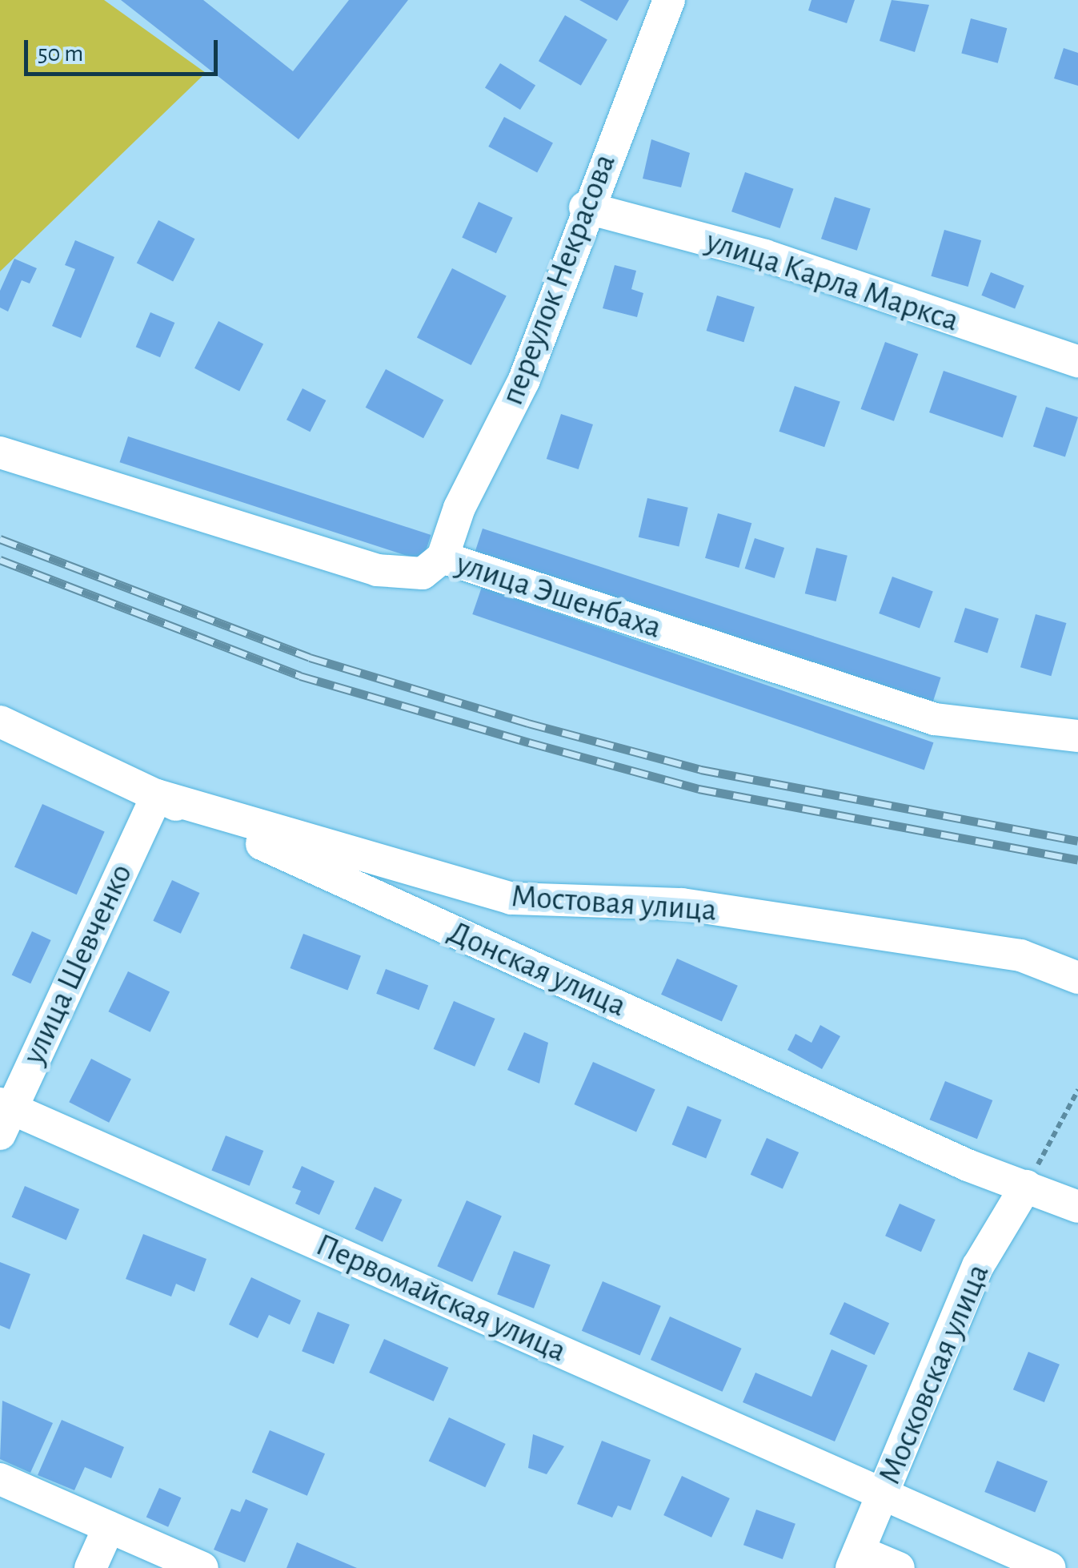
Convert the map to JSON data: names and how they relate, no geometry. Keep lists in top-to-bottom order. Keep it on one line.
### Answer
{"streets":{"street":["переулок Некрасова","улица Карла Маркса","улица Эшенбаха","Мостовая улица","улица Шевченко","Донская улица","Первомайская улица","Московская улица"]},"crossings":[["переулок Некрасова","улица Карла Маркса"],["переулок Некрасова","улица Эшенбаха"],["Мостовая улица","улица Шевченко"],["Мостовая улица","Донская улица"],["улица Шевченко","Донская улица"],["улица Шевченко","Первомайская улица"],["Донская улица","Московская улица"],["Первомайская улица","Московская улица"]],"scale_bar":"50 m"}
